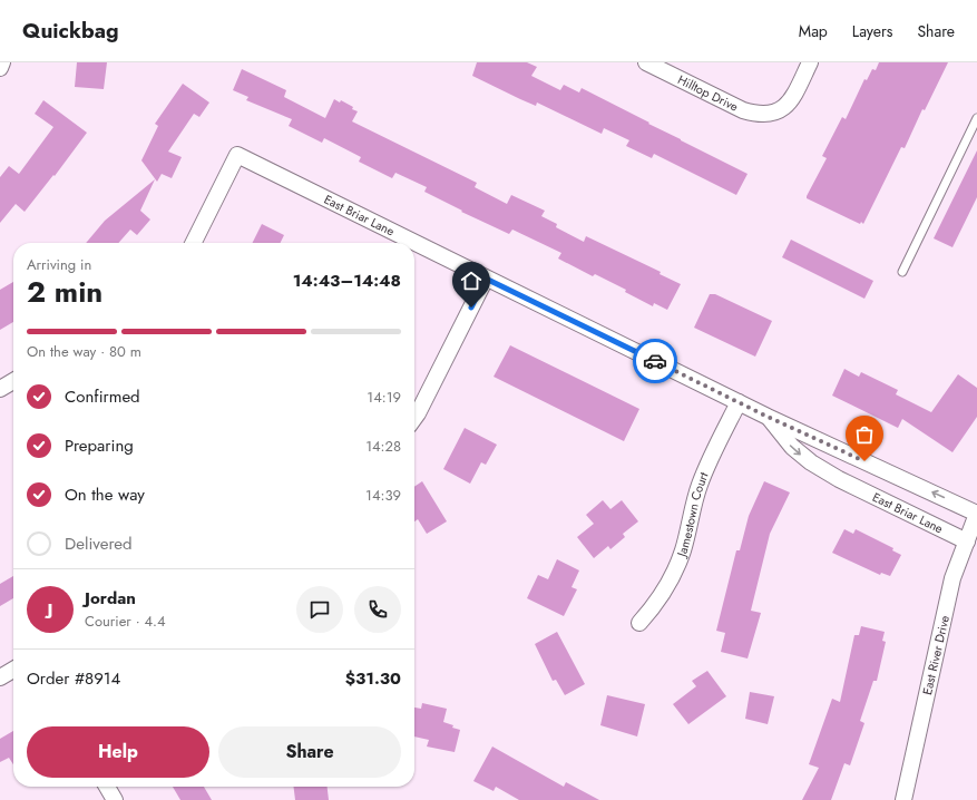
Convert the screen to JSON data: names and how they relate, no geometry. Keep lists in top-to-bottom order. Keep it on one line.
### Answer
{"streets":{"street":["Hilltop Drive","East Briar Lane","Jamestown Court","East River Drive"]},"crossings":[["East Briar Lane","Jamestown Court"],["East Briar Lane","East River Drive"]],"page":{"header":"Quickbag","nav":["Map","Layers","Share"],"heading":["2 min","Arriving in","14:43–14:48"],"panel":["Jordan","Courier · 4.4","Order #8914","$31.30"],"bar":"On the way · 80 m","list":[["Confirmed","14:19"],["Preparing","14:28"],["On the way","14:39"],"Delivered"],"round":"J","buttons":["Help","Share"]}}
